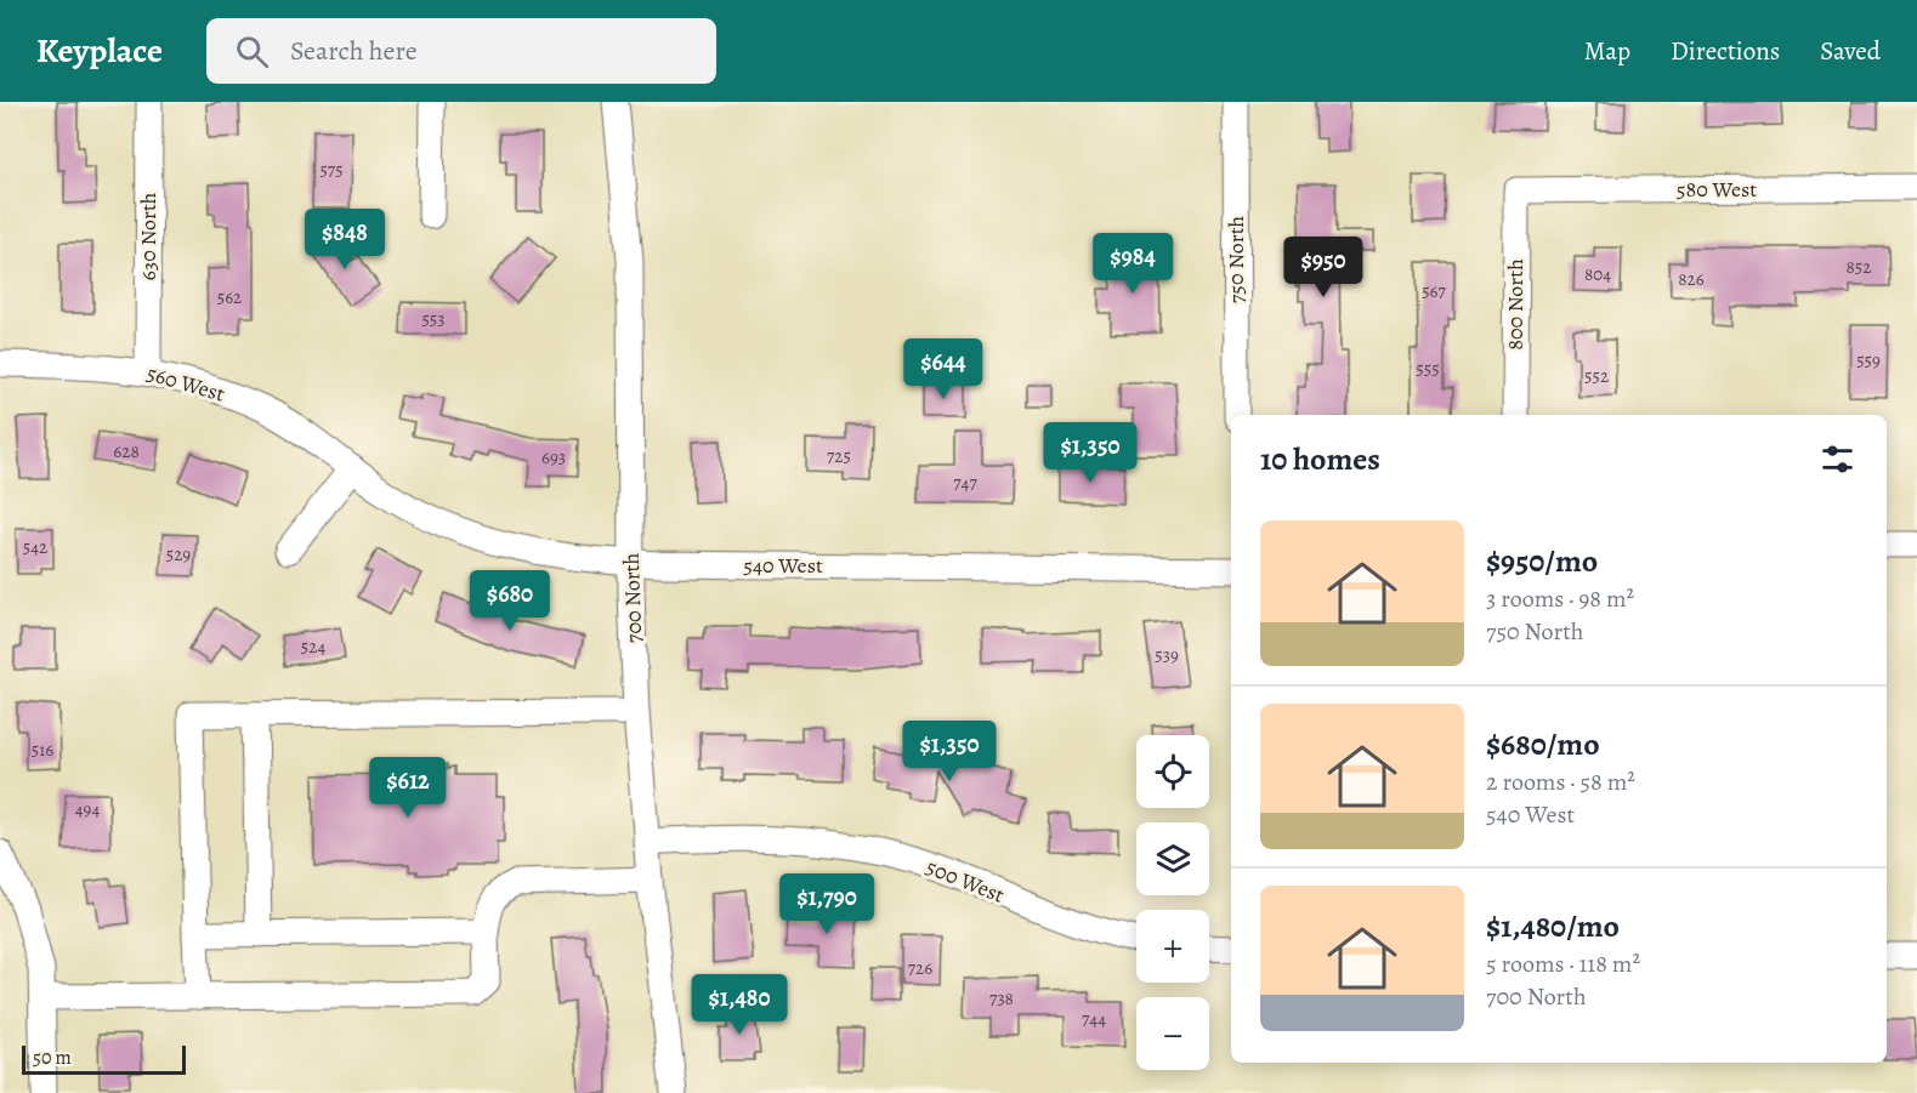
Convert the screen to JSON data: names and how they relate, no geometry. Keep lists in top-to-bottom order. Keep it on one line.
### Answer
{"streets":{"street":["580 West","630 North","750 North","800 North","560 West","540 West","700 North","500 West"]},"crossings":[["580 West","800 North"],["630 North","560 West"],["560 West","540 West"],["540 West","700 North"],["700 North","500 West"]],"house_numbers":["575","852","804","826","567","562","553","559","555","552","628","725","693","747","542","529","524","539","516","494","726","738","744"],"scale_bar":"50 m","page":{"header":"Keyplace","search":"Search here","nav":["Map","Directions","Saved"],"price":["$848","$984","$950","$644","$1,350","$680","$1,350","$612","$1,790","$1,480"],"heading":"10 homes","list":[{"name":"$950/mo","note":"3 rooms · 98 m² · 750 North"},{"name":"$680/mo","note":"2 rooms · 58 m² · 540 West"},{"name":"$1,480/mo","note":"5 rooms · 118 m² · 700 North"}],"map_buttons":["+","−"],"scale":"50 m"}}
